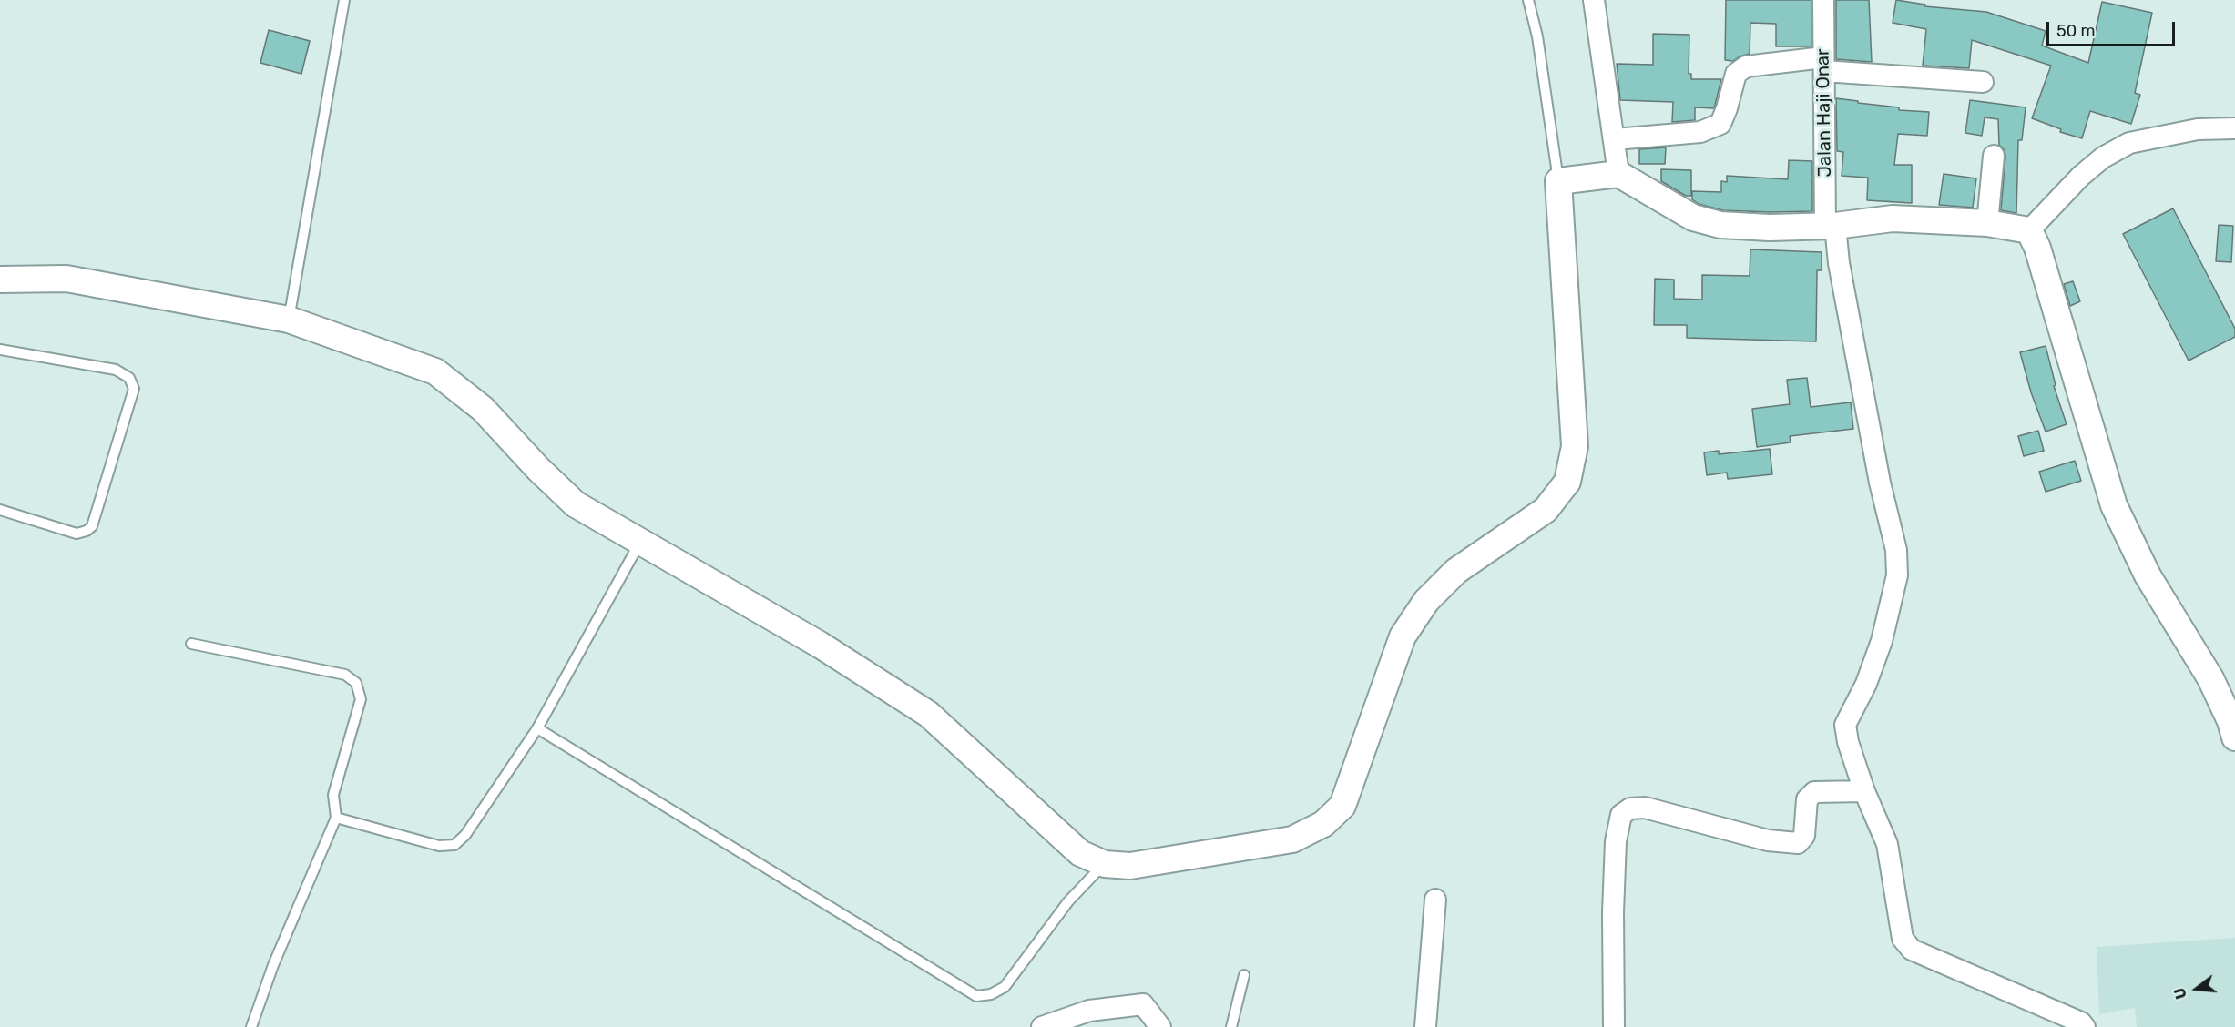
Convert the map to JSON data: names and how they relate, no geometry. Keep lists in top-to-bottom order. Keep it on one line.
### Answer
{"streets":{"street":["Jalan Haji Onar"]},"scale_bar":"50 m","north":"left"}
